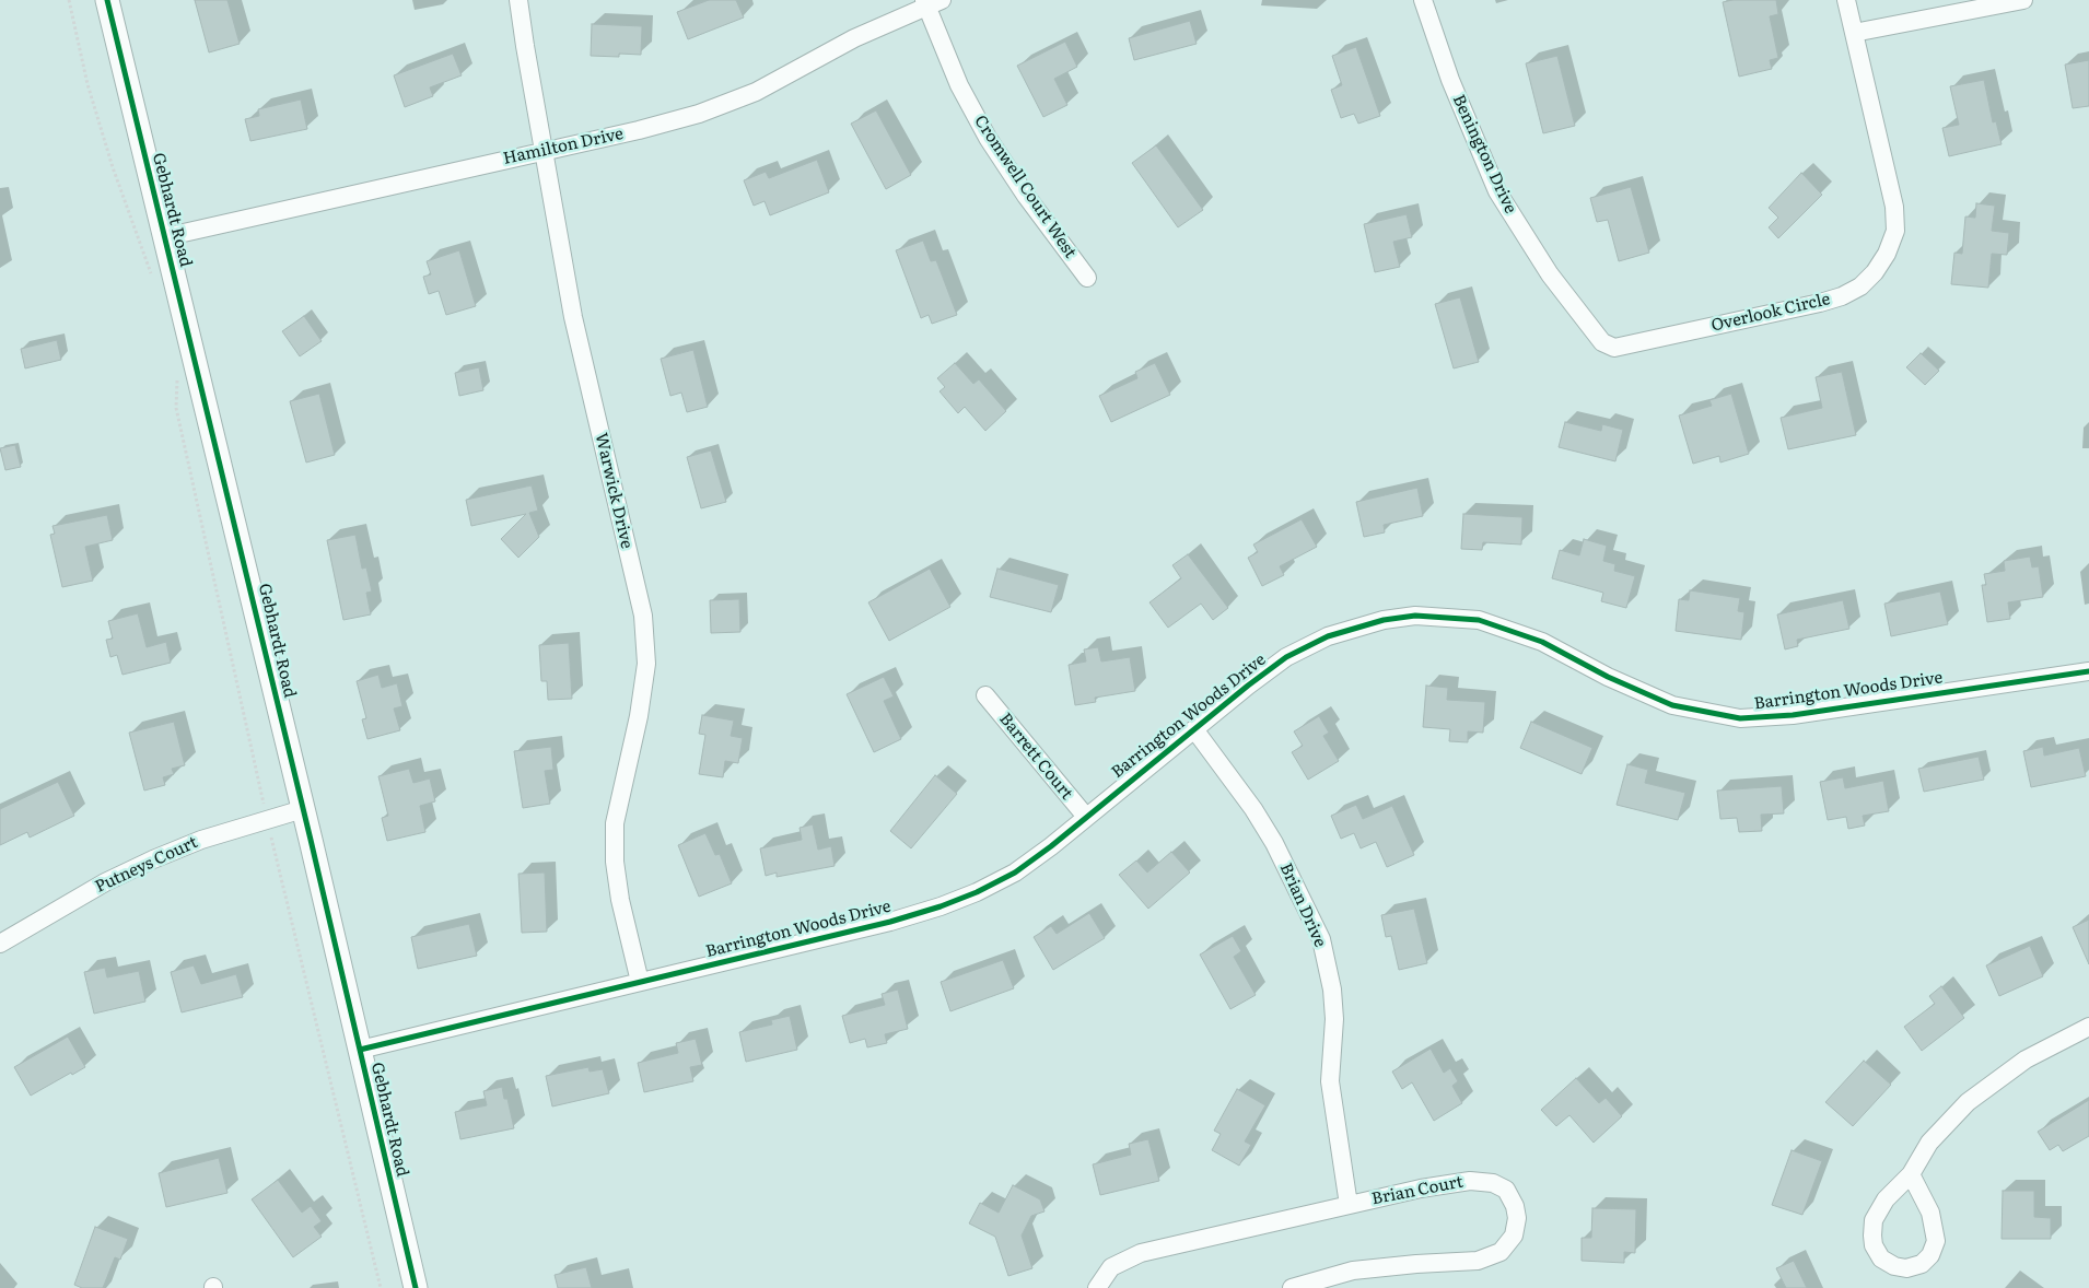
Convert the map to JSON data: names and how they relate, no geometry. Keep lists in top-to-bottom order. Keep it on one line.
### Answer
{"streets":{"street":["Hamilton Drive","Benington Drive","Cromwell Court West","Gebhardt Road","Overlook Circle","Warwick Drive","Barrington Woods Drive","Barrett Court","Putneys Court","Brian Drive","Brian Court"]},"crossings":[["Hamilton Drive","Cromwell Court West"],["Hamilton Drive","Gebhardt Road"],["Hamilton Drive","Warwick Drive"],["Benington Drive","Overlook Circle"],["Gebhardt Road","Barrington Woods Drive"],["Gebhardt Road","Putneys Court"],["Warwick Drive","Barrington Woods Drive"],["Barrington Woods Drive","Barrett Court"],["Barrington Woods Drive","Brian Drive"],["Brian Drive","Brian Court"]]}
